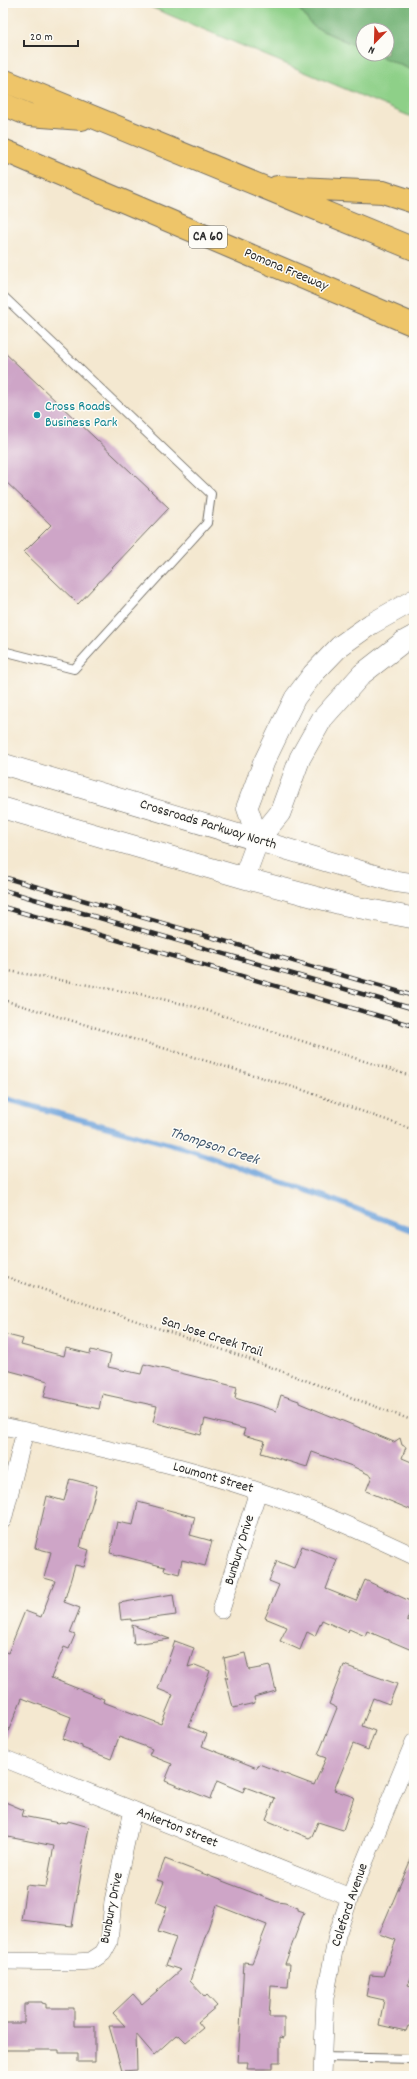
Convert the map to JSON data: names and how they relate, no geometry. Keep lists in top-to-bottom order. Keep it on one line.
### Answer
{"streets":{"highway":["CA 60","Pomona Freeway"],"street":["Crossroads Parkway North","Loumont Street","Bunbury Drive","Ankerton Street","Coleford Avenue"],"path":["San Jose Creek Trail"]},"crossings":[["Loumont Street","Bunbury Drive"],["Bunbury Drive","Ankerton Street"],["Ankerton Street","Coleford Avenue"]],"water":["Thompson Creek"],"places":["Cross Roads Business Park"],"scale_bar":"20 m","north":"bottom left"}
